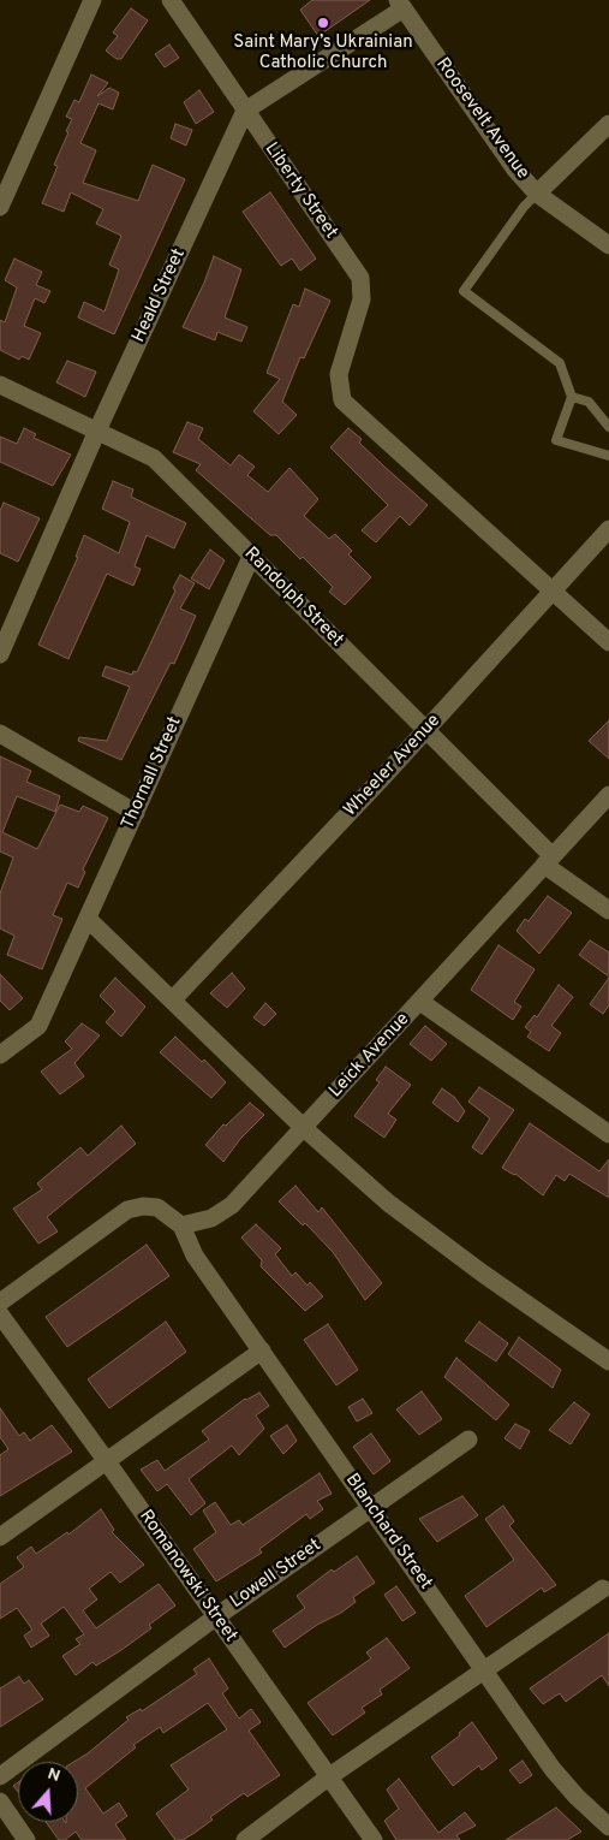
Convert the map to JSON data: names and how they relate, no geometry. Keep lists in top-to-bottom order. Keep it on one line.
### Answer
{"streets":{"street":["Roosevelt Avenue","Liberty Street","Heald Street","Randolph Street","Wheeler Avenue","Thornall Street","Leick Avenue","Blanchard Street","Lowell Street","Romanowski Street"]},"crossings":[["Liberty Street","Heald Street"],["Liberty Street","Wheeler Avenue"],["Heald Street","Randolph Street"],["Randolph Street","Wheeler Avenue"],["Randolph Street","Thornall Street"],["Randolph Street","Leick Avenue"],["Leick Avenue","Blanchard Street"],["Blanchard Street","Lowell Street"],["Lowell Street","Romanowski Street"]],"places":["Saint Mary’s Ukrainian Catholic Church"],"north":"top"}
